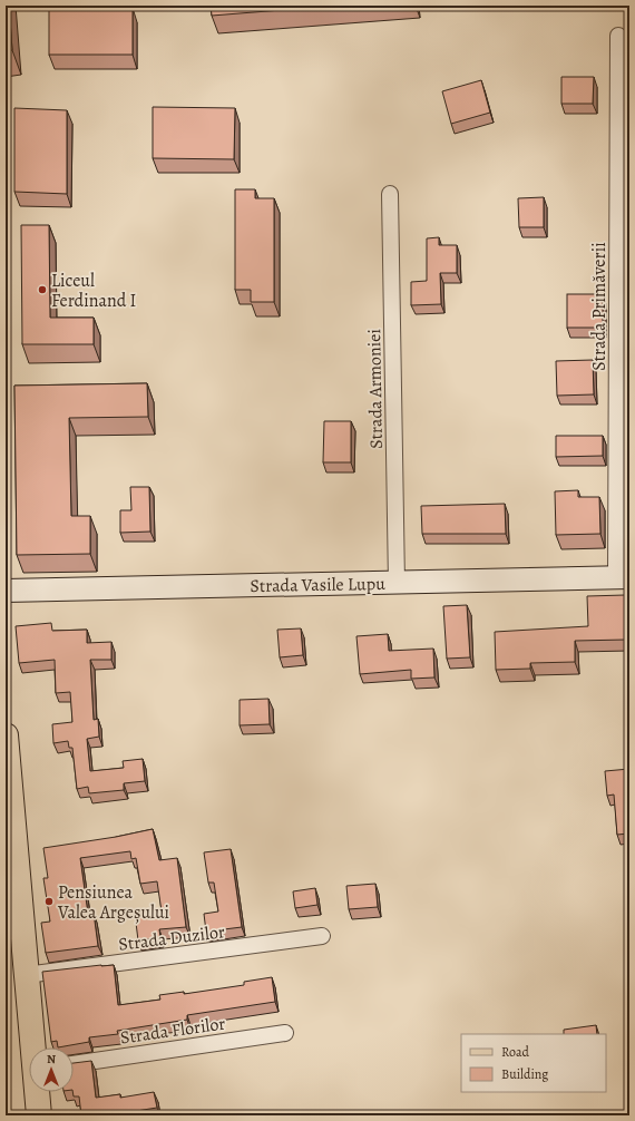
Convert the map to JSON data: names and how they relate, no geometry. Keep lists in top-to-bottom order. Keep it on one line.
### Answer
{"streets":{"main road":["Strada Vasile Lupu"],"street":["Strada Primăverii","Strada Armoniei","Strada Duzilor","Strada Florilor"]},"crossings":[["Strada Primăverii","Strada Vasile Lupu"],["Strada Armoniei","Strada Vasile Lupu"]],"places":["Liceul Ferdinand I","Pensiunea Valea Argeșului"],"legend":["Road","Building"],"north":"top"}
